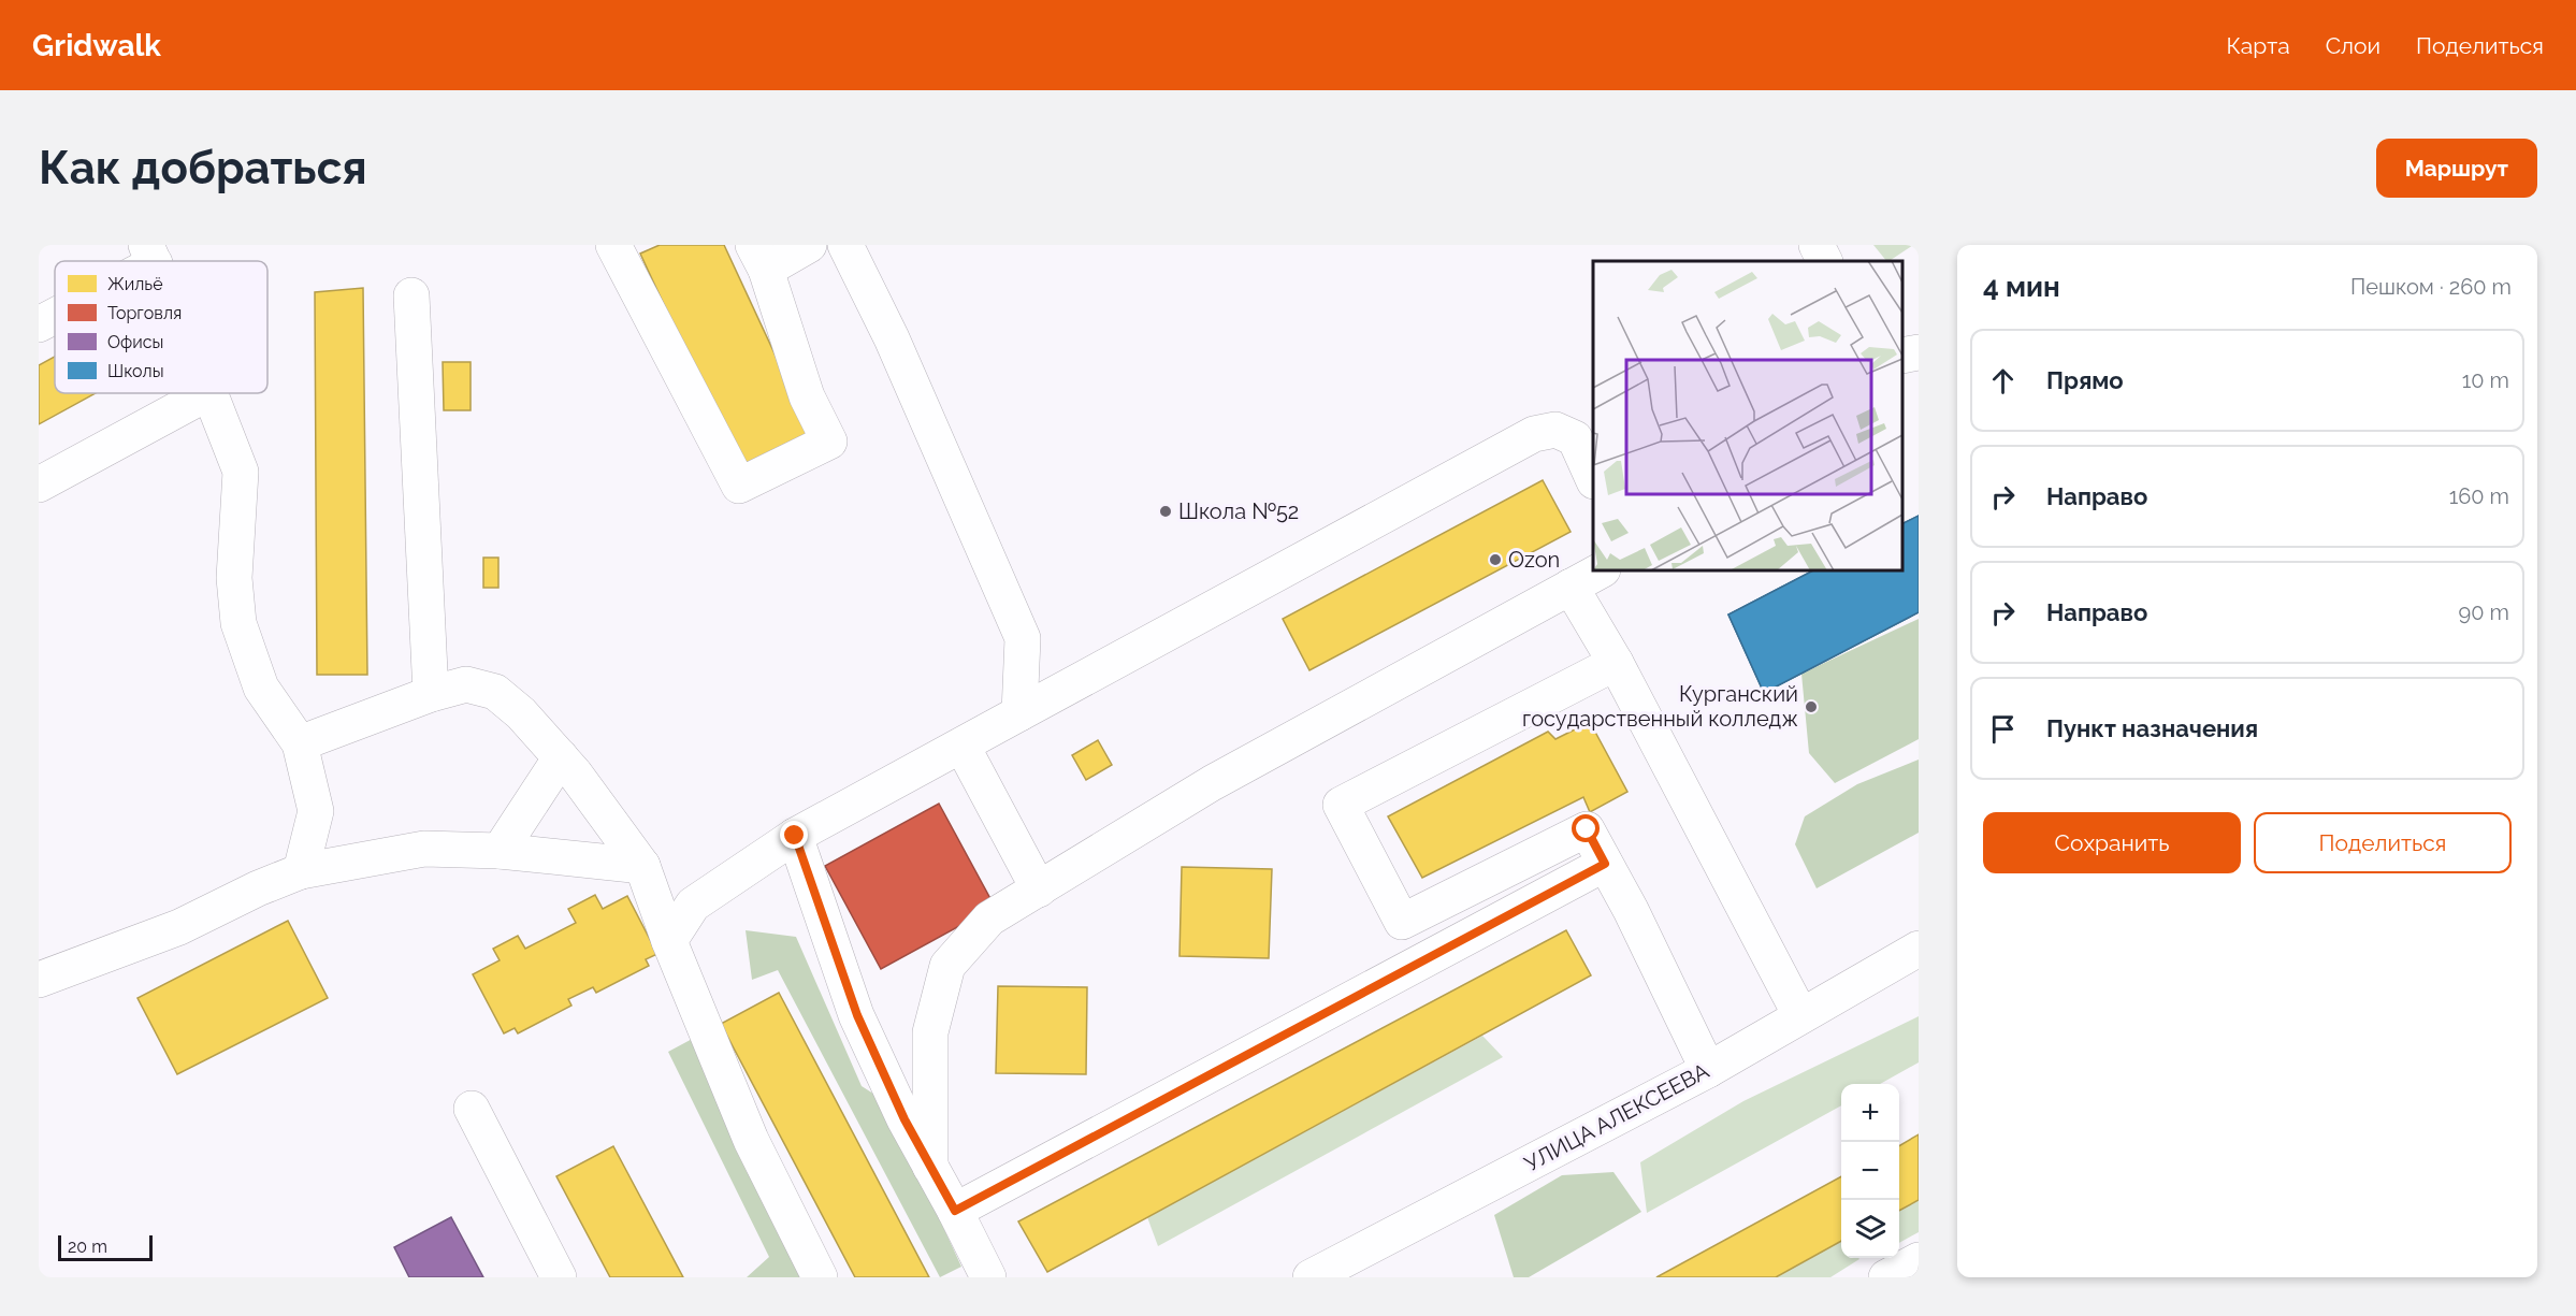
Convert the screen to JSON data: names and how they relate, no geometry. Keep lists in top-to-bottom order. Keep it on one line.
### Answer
{"streets":{"street":["УЛИЦА АЛЕКСЕЕВА"]},"places":["Школа №52","Ozon","Курганский государственный колледж"],"legend":["Жильё","Торговля","Офисы","Школы"],"scale_bar":"20 m","page":{"header":"Gridwalk","nav":["Карта","Слои","Поделиться"],"buttons":["Маршрут",["Сохранить","Поделиться"]],"title":"Как добраться","heading":["4 мин","Пешком · 260 m"],"list":[["Прямо","10 m"],["Направо","160 m"],["Направо","90 m"],"Пункт назначения"],"map_buttons":["+","−"],"scale":"20 m"}}
